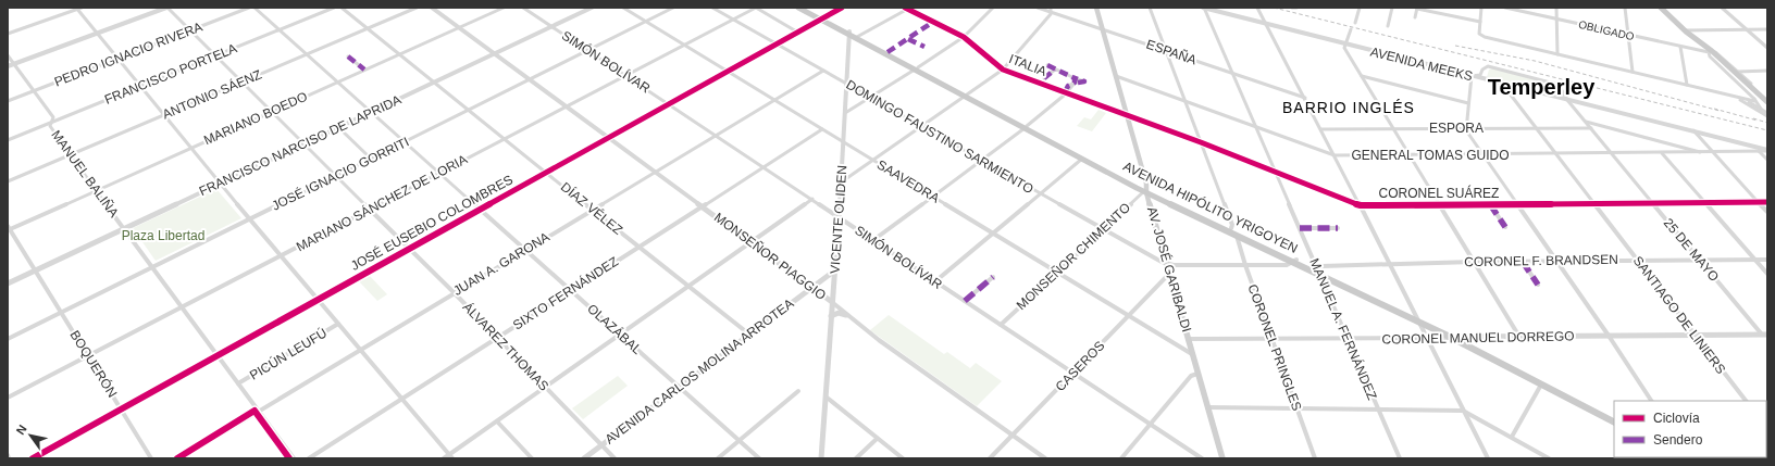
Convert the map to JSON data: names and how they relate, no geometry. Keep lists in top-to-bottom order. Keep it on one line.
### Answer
{"streets":{"main road":["AVENIDA HIPÓLITO YRIGOYEN","AV. JOSÉ GARIBALDI"],"street":["OBLIGADO","ESPAÑA","PEDRO IGNACIO RIVERA","SIMÓN BOLÍVAR","AVENIDA MEEKS","ITALIA","FRANCISCO PORTELA","ANTONIO SÁENZ","MARIANO BOEDO","ESPORA","DOMINGO FAUSTINO SARMIENTO","FRANCISCO NARCISO DE LAPRIDA","GENERAL TOMAS GUIDO","MANUEL BALIÑA","JOSÉ IGNACIO GORRITI","SAAVEDRA","CORONEL SUÁREZ","MARIANO SÁNCHEZ DE LORIA","DÍAZ VÉLEZ","VICENTE OLIDEN","JOSÉ EUSEBIO COLOMBRES","25 DE MAYO","MONSEÑOR PIAGGIO","MONSEÑOR CHIMENTO","CORONEL F. BRANDSEN","JUAN A. GARONA","SIXTO FERNÁNDEZ","SANTIAGO DE LINIERS","OLAZÁBAL","MANUEL A. FERNÁNDEZ","CORONEL MANUEL DORREGO","ÁLVAREZ THOMAS","CORONEL PRINGLES","PICÚN LEUFÚ","BOQUERÓN","CASEROS","AVENIDA CARLOS MOLINA ARROTEA"]},"crossings":[["ESPAÑA","AV. JOSÉ GARIBALDI"],["ESPAÑA","MANUEL A. FERNÁNDEZ"],["PEDRO IGNACIO RIVERA","MANUEL BALIÑA"],["PEDRO IGNACIO RIVERA","ÁLVAREZ THOMAS"],["SIMÓN BOLÍVAR","FRANCISCO NARCISO DE LAPRIDA"],["SIMÓN BOLÍVAR","JOSÉ IGNACIO GORRITI"],["SIMÓN BOLÍVAR","MARIANO SÁNCHEZ DE LORIA"],["SIMÓN BOLÍVAR","VICENTE OLIDEN"],["SIMÓN BOLÍVAR","JOSÉ EUSEBIO COLOMBRES"],["SIMÓN BOLÍVAR","MONSEÑOR CHIMENTO"],["SIMÓN BOLÍVAR","JUAN A. GARONA"],["SIMÓN BOLÍVAR","SIXTO FERNÁNDEZ"],["SIMÓN BOLÍVAR","CASEROS"],["AVENIDA MEEKS","GENERAL TOMAS GUIDO"],["AVENIDA MEEKS","25 DE MAYO"],["AVENIDA MEEKS","SANTIAGO DE LINIERS"],["AVENIDA MEEKS","MANUEL A. FERNÁNDEZ"],["ITALIA","CORONEL SUÁREZ"],["ITALIA","AV. JOSÉ GARIBALDI"],["FRANCISCO PORTELA","MANUEL BALIÑA"],["FRANCISCO PORTELA","OLAZÁBAL"],["FRANCISCO PORTELA","ÁLVAREZ THOMAS"],["ANTONIO SÁENZ","MANUEL BALIÑA"],["ANTONIO SÁENZ","DÍAZ VÉLEZ"],["ANTONIO SÁENZ","OLAZÁBAL"],["ANTONIO SÁENZ","ÁLVAREZ THOMAS"],["MARIANO BOEDO","MANUEL BALIÑA"],["MARIANO BOEDO","DÍAZ VÉLEZ"],["MARIANO BOEDO","MONSEÑOR PIAGGIO"],["MARIANO BOEDO","OLAZÁBAL"],["MARIANO BOEDO","ÁLVAREZ THOMAS"],["MARIANO BOEDO","BOQUERÓN"],["ESPORA","25 DE MAYO"],["ESPORA","SANTIAGO DE LINIERS"],["DOMINGO FAUSTINO SARMIENTO","MARIANO SÁNCHEZ DE LORIA"],["DOMINGO FAUSTINO SARMIENTO","VICENTE OLIDEN"],["DOMINGO FAUSTINO SARMIENTO","JOSÉ EUSEBIO COLOMBRES"],["DOMINGO FAUSTINO SARMIENTO","MONSEÑOR CHIMENTO"],["DOMINGO FAUSTINO SARMIENTO","JUAN A. GARONA"],["DOMINGO FAUSTINO SARMIENTO","AV. JOSÉ GARIBALDI"],["FRANCISCO NARCISO DE LAPRIDA","MANUEL BALIÑA"],["FRANCISCO NARCISO DE LAPRIDA","DÍAZ VÉLEZ"],["FRANCISCO NARCISO DE LAPRIDA","MONSEÑOR PIAGGIO"],["FRANCISCO NARCISO DE LAPRIDA","OLAZÁBAL"],["FRANCISCO NARCISO DE LAPRIDA","ÁLVAREZ THOMAS"],["FRANCISCO NARCISO DE LAPRIDA","BOQUERÓN"],["GENERAL TOMAS GUIDO","25 DE MAYO"],["GENERAL TOMAS GUIDO","AV. JOSÉ GARIBALDI"],["GENERAL TOMAS GUIDO","SANTIAGO DE LINIERS"],["GENERAL TOMAS GUIDO","MANUEL A. FERNÁNDEZ"],["MANUEL BALIÑA","JOSÉ IGNACIO GORRITI"],["MANUEL BALIÑA","MARIANO SÁNCHEZ DE LORIA"],["MANUEL BALIÑA","JOSÉ EUSEBIO COLOMBRES"],["MANUEL BALIÑA","JUAN A. GARONA"],["MANUEL BALIÑA","PICÚN LEUFÚ"],["JOSÉ IGNACIO GORRITI","SAAVEDRA"],["JOSÉ IGNACIO GORRITI","DÍAZ VÉLEZ"],["JOSÉ IGNACIO GORRITI","MONSEÑOR PIAGGIO"],["JOSÉ IGNACIO GORRITI","OLAZÁBAL"],["JOSÉ IGNACIO GORRITI","ÁLVAREZ THOMAS"],["JOSÉ IGNACIO GORRITI","BOQUERÓN"],["SAAVEDRA","MARIANO SÁNCHEZ DE LORIA"],["SAAVEDRA","VICENTE OLIDEN"],["SAAVEDRA","JOSÉ EUSEBIO COLOMBRES"],["SAAVEDRA","MONSEÑOR CHIMENTO"],["SAAVEDRA","JUAN A. GARONA"],["SAAVEDRA","AV. JOSÉ GARIBALDI"],["SAAVEDRA","SIXTO FERNÁNDEZ"],["SAAVEDRA","CASEROS"],["CORONEL SUÁREZ","25 DE MAYO"],["CORONEL SUÁREZ","AV. JOSÉ GARIBALDI"],["CORONEL SUÁREZ","SANTIAGO DE LINIERS"],["CORONEL SUÁREZ","MANUEL A. FERNÁNDEZ"],["MARIANO SÁNCHEZ DE LORIA","DÍAZ VÉLEZ"],["MARIANO SÁNCHEZ DE LORIA","MONSEÑOR PIAGGIO"],["MARIANO SÁNCHEZ DE LORIA","OLAZÁBAL"],["MARIANO SÁNCHEZ DE LORIA","ÁLVAREZ THOMAS"],["MARIANO SÁNCHEZ DE LORIA","BOQUERÓN"],["AVENIDA HIPÓLITO YRIGOYEN","VICENTE OLIDEN"],["AVENIDA HIPÓLITO YRIGOYEN","JOSÉ EUSEBIO COLOMBRES"],["AVENIDA HIPÓLITO YRIGOYEN","MONSEÑOR CHIMENTO"],["AVENIDA HIPÓLITO YRIGOYEN","CORONEL F. BRANDSEN"],["AVENIDA HIPÓLITO YRIGOYEN","AV. JOSÉ GARIBALDI"],["AVENIDA HIPÓLITO YRIGOYEN","MANUEL A. FERNÁNDEZ"],["AVENIDA HIPÓLITO YRIGOYEN","CORONEL MANUEL DORREGO"],["AVENIDA HIPÓLITO YRIGOYEN","CORONEL PRINGLES"],["DÍAZ VÉLEZ","JOSÉ EUSEBIO COLOMBRES"],["DÍAZ VÉLEZ","JUAN A. GARONA"],["DÍAZ VÉLEZ","SIXTO FERNÁNDEZ"],["DÍAZ VÉLEZ","AVENIDA CARLOS MOLINA ARROTEA"],["VICENTE OLIDEN","MONSEÑOR PIAGGIO"],["VICENTE OLIDEN","AVENIDA CARLOS MOLINA ARROTEA"],["JOSÉ EUSEBIO COLOMBRES","MONSEÑOR PIAGGIO"],["JOSÉ EUSEBIO COLOMBRES","OLAZÁBAL"],["JOSÉ EUSEBIO COLOMBRES","ÁLVAREZ THOMAS"],["JOSÉ EUSEBIO COLOMBRES","BOQUERÓN"],["25 DE MAYO","CORONEL F. BRANDSEN"],["25 DE MAYO","CORONEL MANUEL DORREGO"],["MONSEÑOR PIAGGIO","JUAN A. GARONA"],["MONSEÑOR PIAGGIO","SIXTO FERNÁNDEZ"],["MONSEÑOR PIAGGIO","CASEROS"],["MONSEÑOR PIAGGIO","AVENIDA CARLOS MOLINA ARROTEA"],["MONSEÑOR CHIMENTO","AV. JOSÉ GARIBALDI"],["CORONEL F. BRANDSEN","SANTIAGO DE LINIERS"],["CORONEL F. BRANDSEN","MANUEL A. FERNÁNDEZ"],["JUAN A. GARONA","OLAZÁBAL"],["JUAN A. GARONA","ÁLVAREZ THOMAS"],["AV. JOSÉ GARIBALDI","CORONEL MANUEL DORREGO"],["AV. JOSÉ GARIBALDI","CASEROS"],["SIXTO FERNÁNDEZ","OLAZÁBAL"],["SIXTO FERNÁNDEZ","ÁLVAREZ THOMAS"],["SANTIAGO DE LINIERS","CORONEL MANUEL DORREGO"],["OLAZÁBAL","AVENIDA CARLOS MOLINA ARROTEA"],["MANUEL A. FERNÁNDEZ","CORONEL MANUEL DORREGO"],["CORONEL MANUEL DORREGO","CORONEL PRINGLES"],["ÁLVAREZ THOMAS","AVENIDA CARLOS MOLINA ARROTEA"]],"districts":["Temperley","BARRIO INGLÉS"],"parks":["Plaza Libertad"],"legend":["Ciclovía","Sendero"],"north":"top left"}
